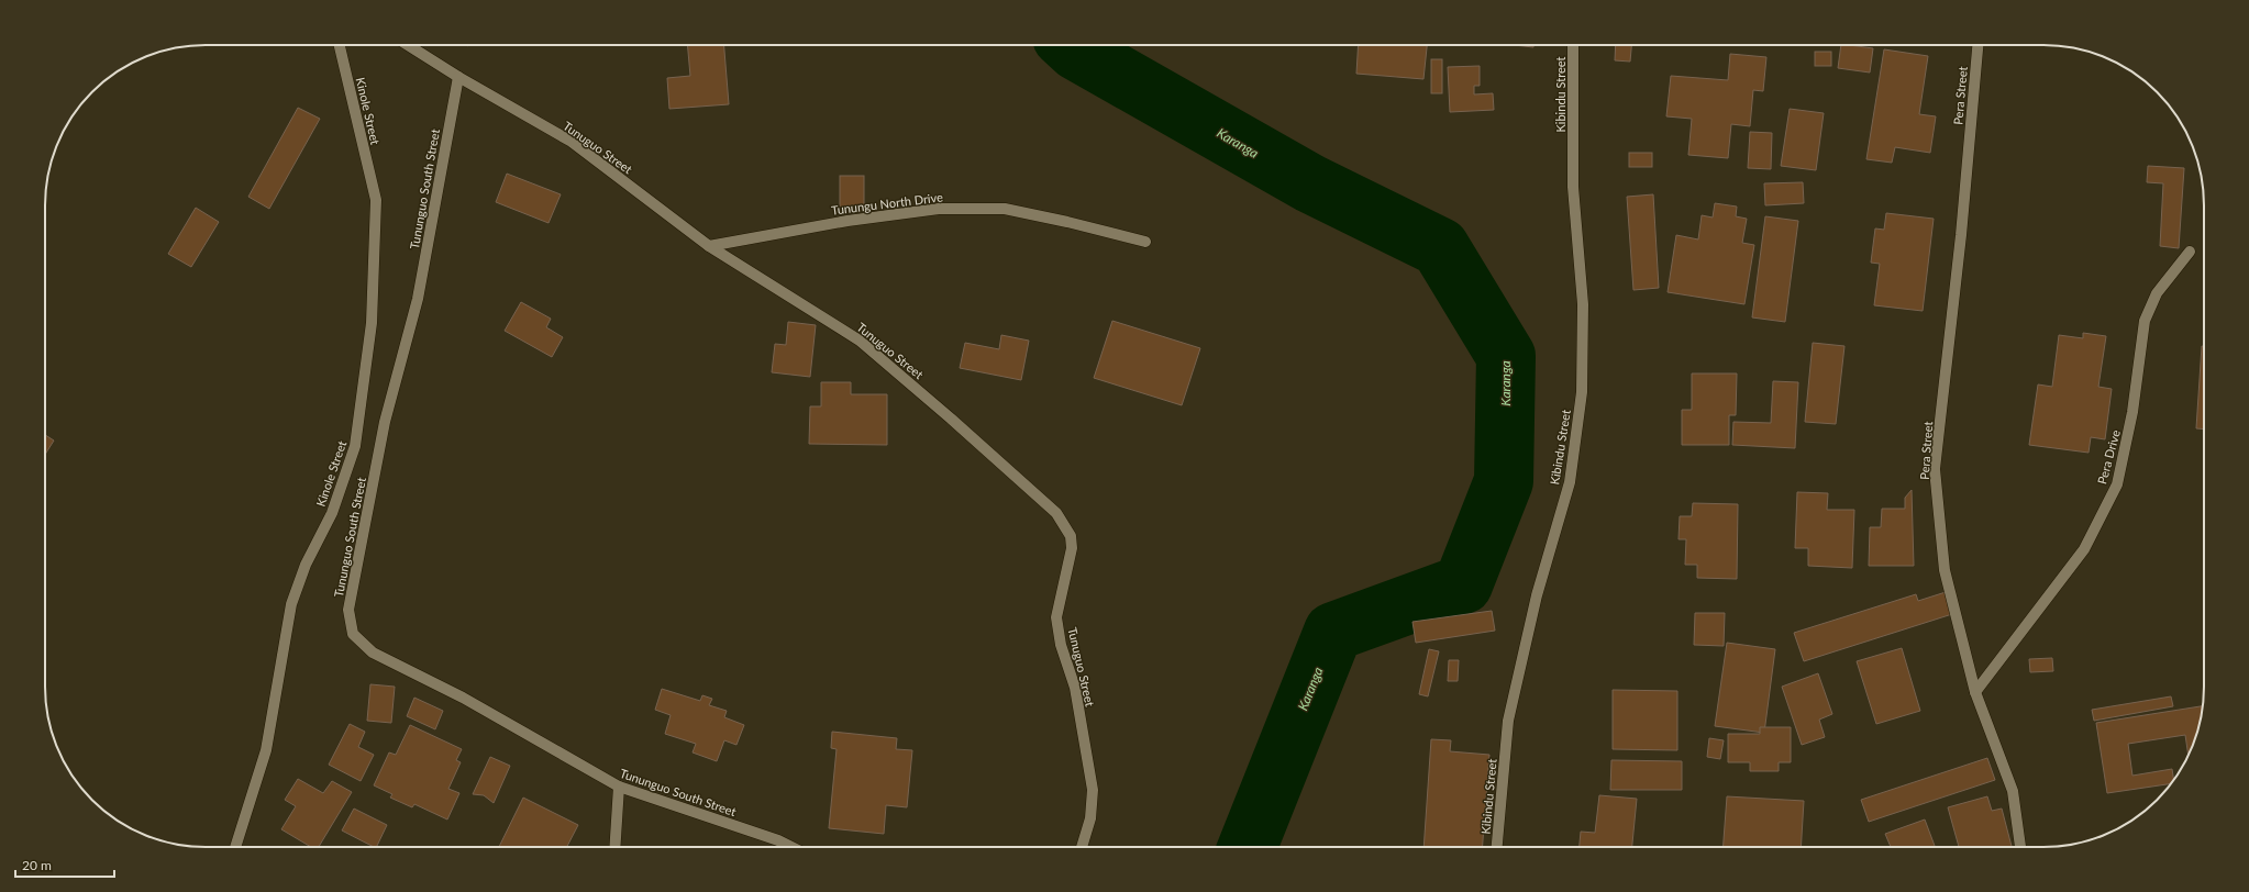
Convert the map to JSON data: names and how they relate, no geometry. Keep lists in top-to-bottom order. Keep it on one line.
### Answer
{"streets":{"street":["Kibindu Street","Pera Street","Kinole Street","Tunuguo Street","Tununguo South Street","Tunungu North Drive","Pera Drive"]},"crossings":[["Pera Street","Pera Drive"],["Tunuguo Street","Tununguo South Street"],["Tunuguo Street","Tunungu North Drive"]],"water":["Karanga"],"scale_bar":"20 m"}
